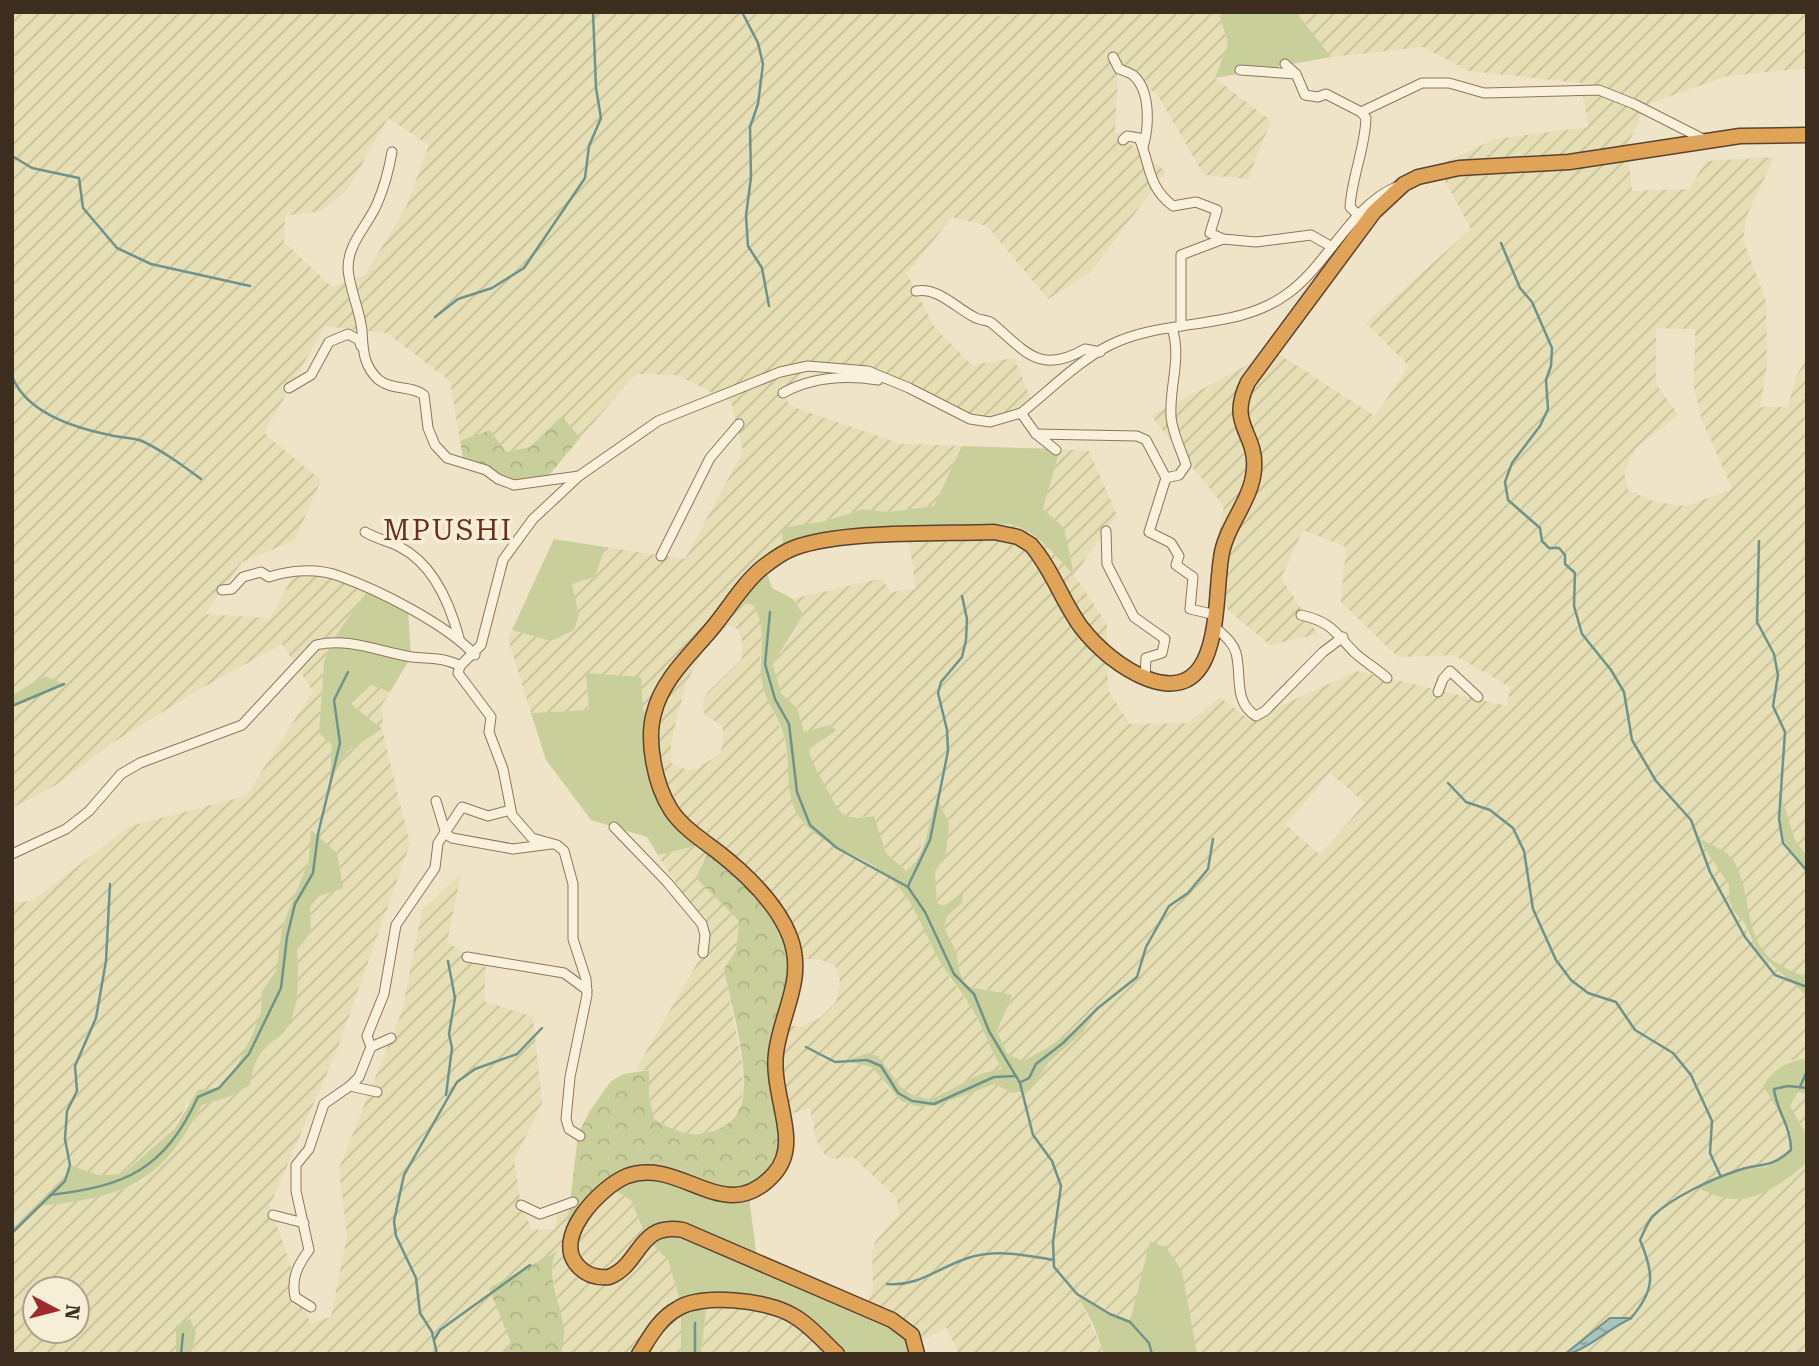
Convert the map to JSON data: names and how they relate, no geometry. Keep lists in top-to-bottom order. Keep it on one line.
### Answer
{"districts":["MPUSHI"],"north":"right"}
